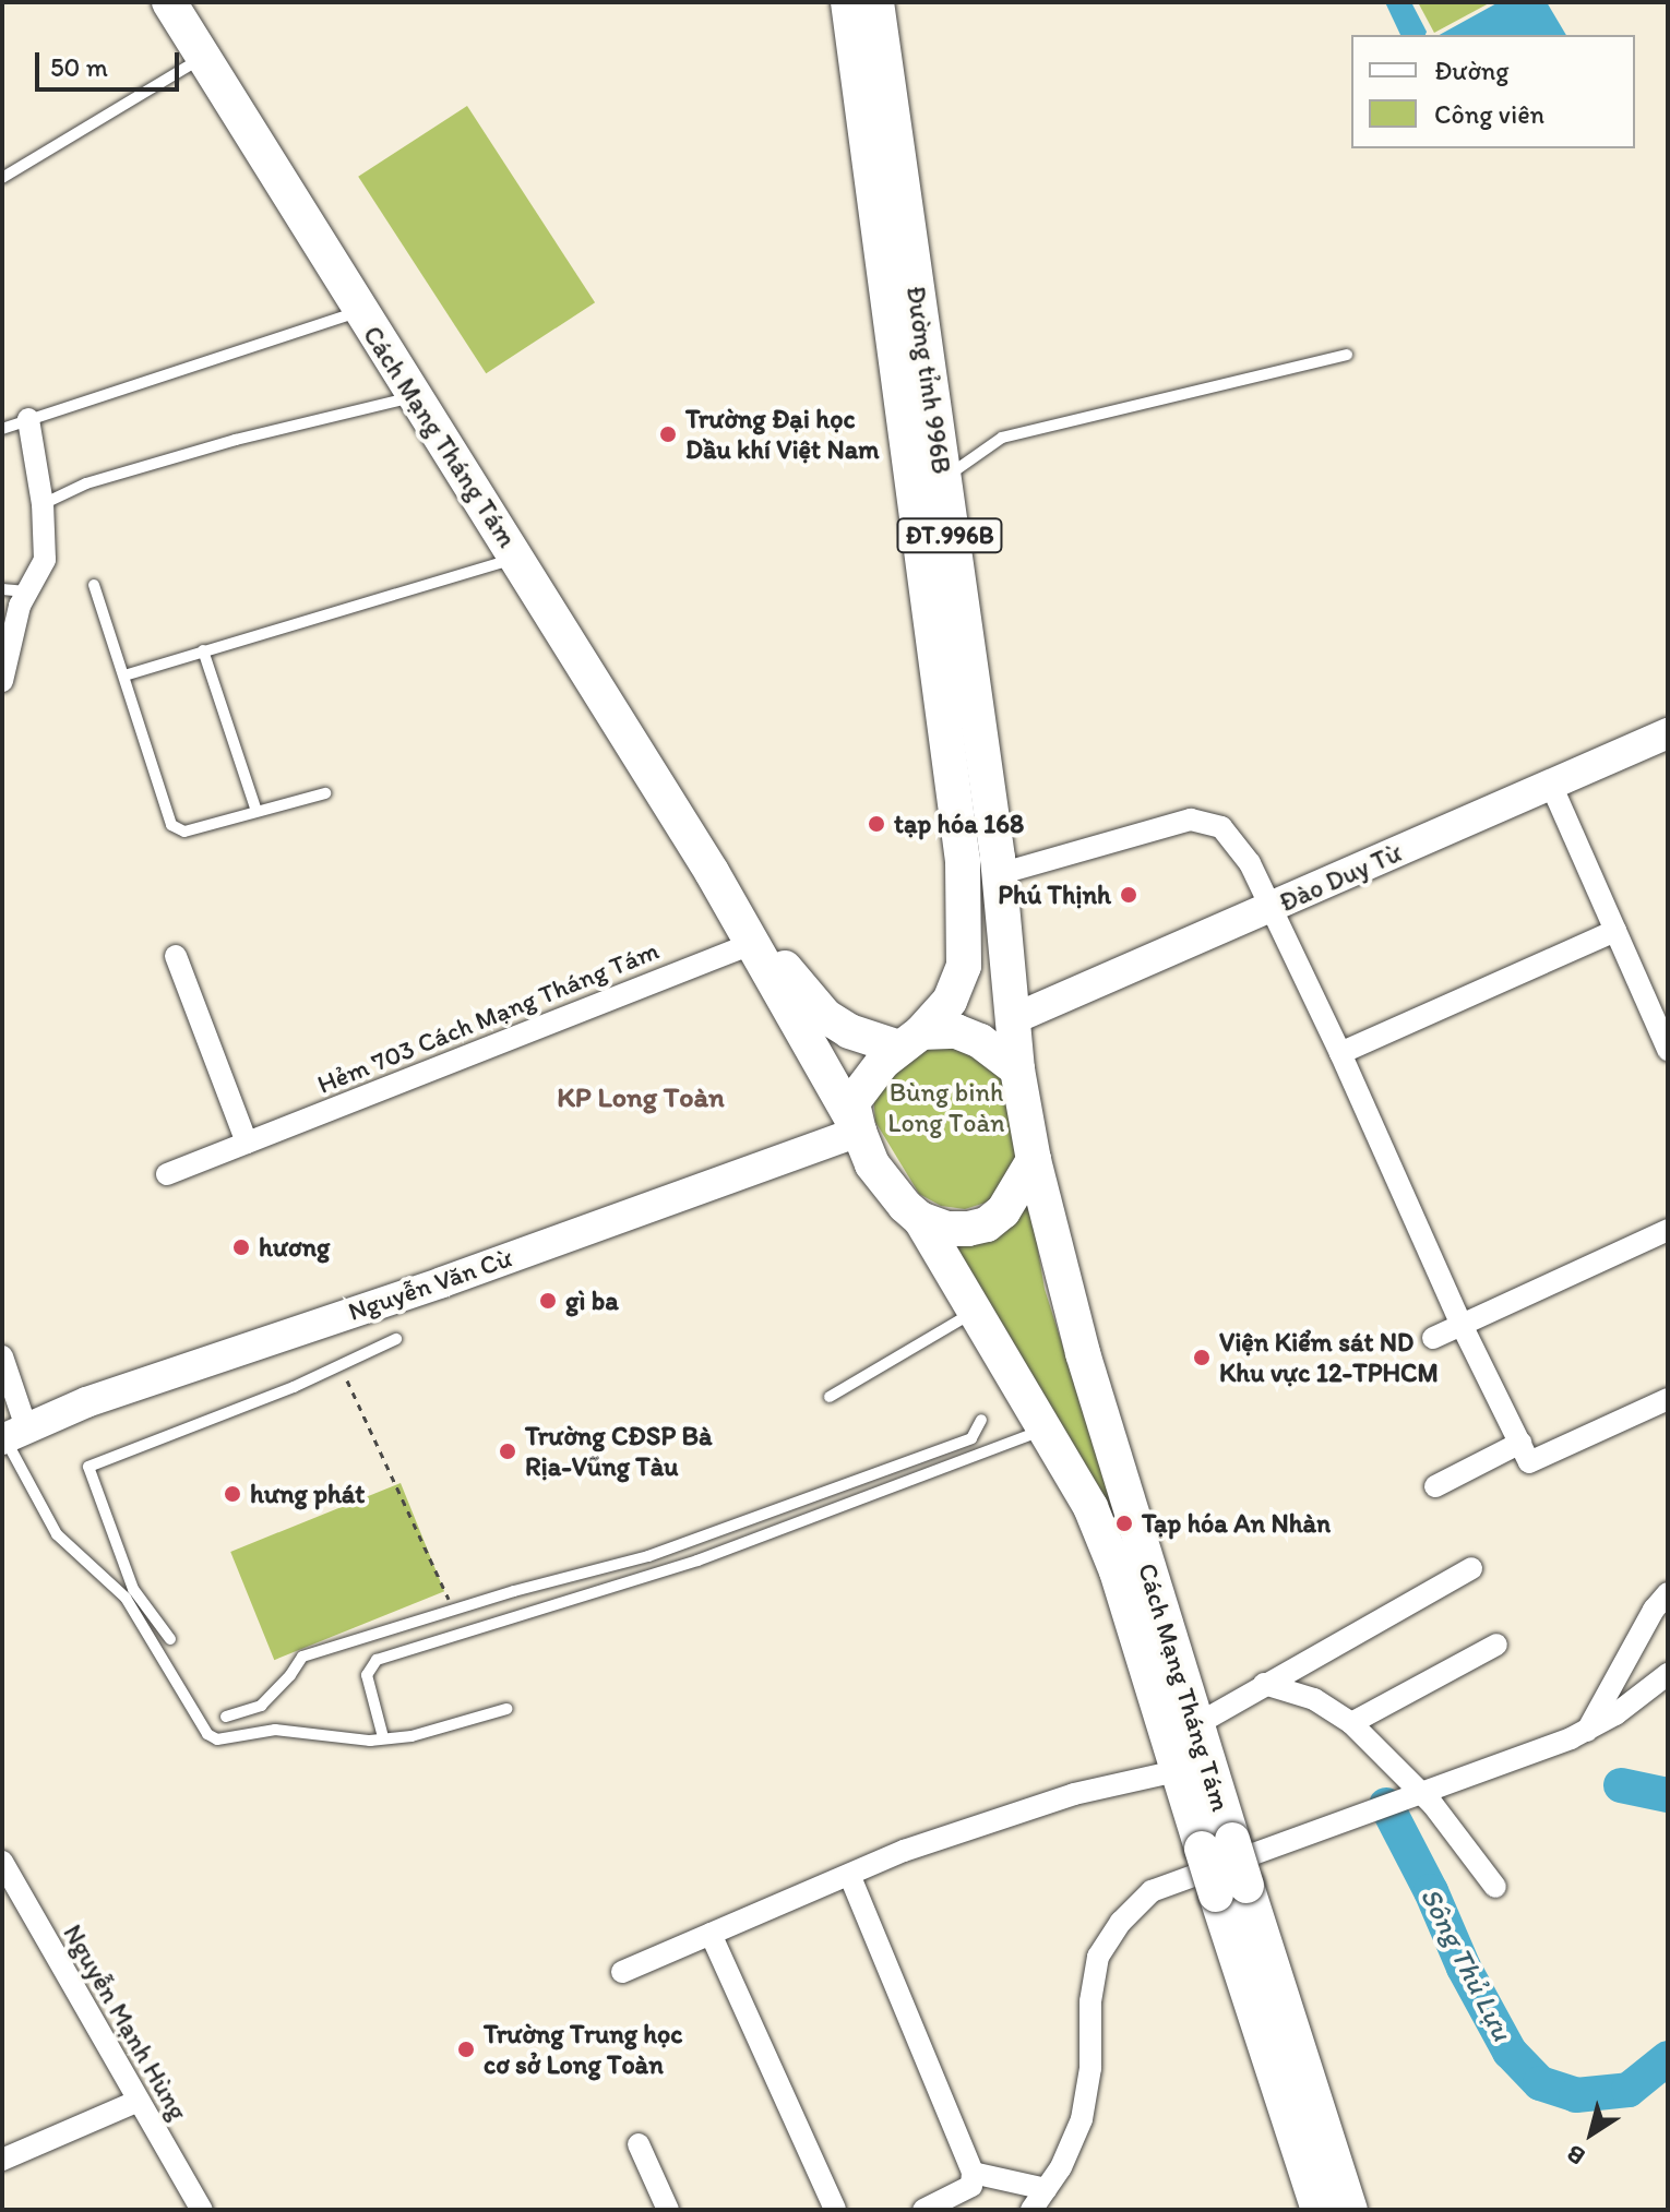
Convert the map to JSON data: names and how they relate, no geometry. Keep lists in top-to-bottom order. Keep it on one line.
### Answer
{"streets":{"main road":["Đường tỉnh 996B","Cách Mạng Tháng Tám","ĐT.996B","Đào Duy Từ","Nguyễn Văn Cừ"],"street":["Hẻm 703 Cách Mạng Tháng Tám","Nguyễn Mạnh Hùng"]},"crossings":[["Đường tỉnh 996B","Cách Mạng Tháng Tám"],["Đường tỉnh 996B","Đào Duy Từ"],["Đường tỉnh 996B","Nguyễn Văn Cừ"],["Cách Mạng Tháng Tám","Hẻm 703 Cách Mạng Tháng Tám"],["Cách Mạng Tháng Tám","Nguyễn Văn Cừ"]],"districts":["KP Long Toàn"],"water":["Sông Thủ Lựu"],"parks":["Bùng binh Long Toàn"],"places":["Trường Đại học Dầu khí Việt Nam","tạp hóa 168","Phú Thịnh","hương","gì ba","Viện Kiểm sát ND Khu vực 12-TPHCM","Trường CĐSP Bà Rịa-Vũng Tàu","hưng phát","Tạp hóa An Nhàn","Trường Trung học cơ sở Long Toàn"],"legend":["Đường","Công viên"],"scale_bar":"50 m","north":"bottom left"}
